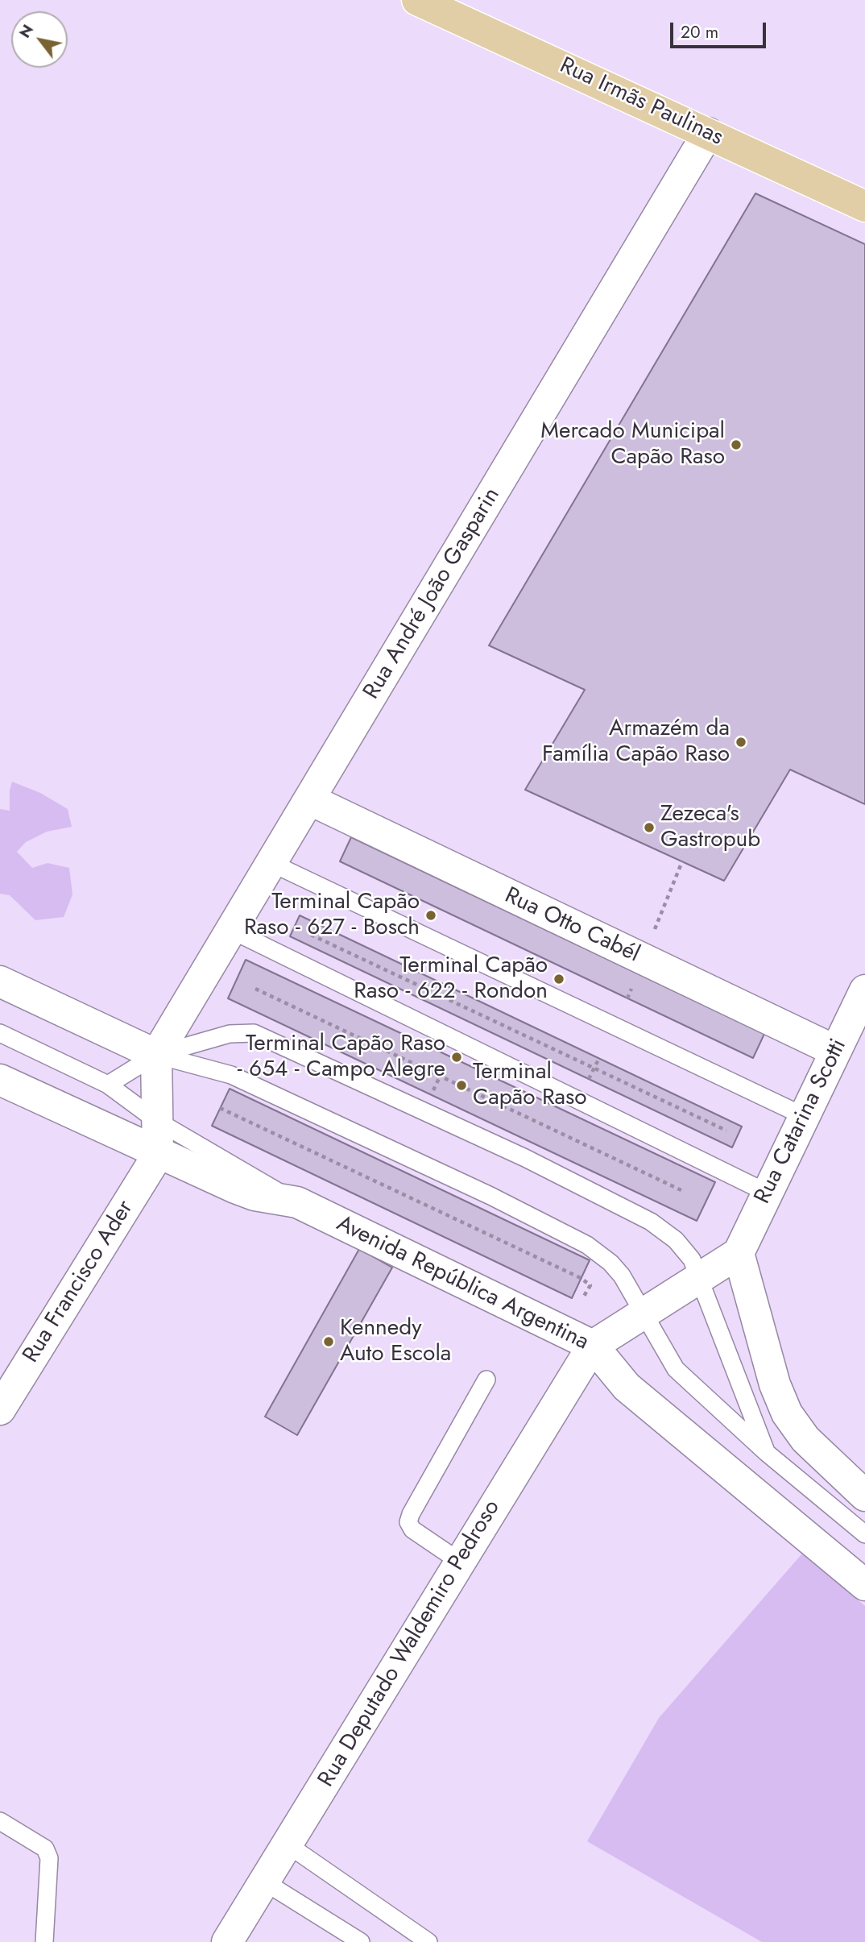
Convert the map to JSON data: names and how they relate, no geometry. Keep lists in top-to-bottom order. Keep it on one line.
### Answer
{"streets":{"main road":["Rua Irmãs Paulinas"],"street":["Rua André João Gasparin","Rua Otto Cabél","Rua Catarina Scotti","Rua Francisco Ader","Avenida República Argentina","Rua Deputado Waldemiro Pedroso"]},"crossings":[["Rua Irmãs Paulinas","Rua André João Gasparin"],["Rua André João Gasparin","Rua Otto Cabél"],["Rua Otto Cabél","Rua Catarina Scotti"],["Rua Francisco Ader","Avenida República Argentina"],["Avenida República Argentina","Rua Deputado Waldemiro Pedroso"]],"places":["Mercado Municipal Capão Raso","Armazém da Família Capão Raso","Zezeca's Gastropub","Terminal Capão Raso - 627 - Bosch","Terminal Capão Raso - 622 - Rondon","Terminal Capão Raso - 654 - Campo Alegre","Terminal Capão Raso","Kennedy Auto Escola"],"scale_bar":"20 m","north":"top left"}
